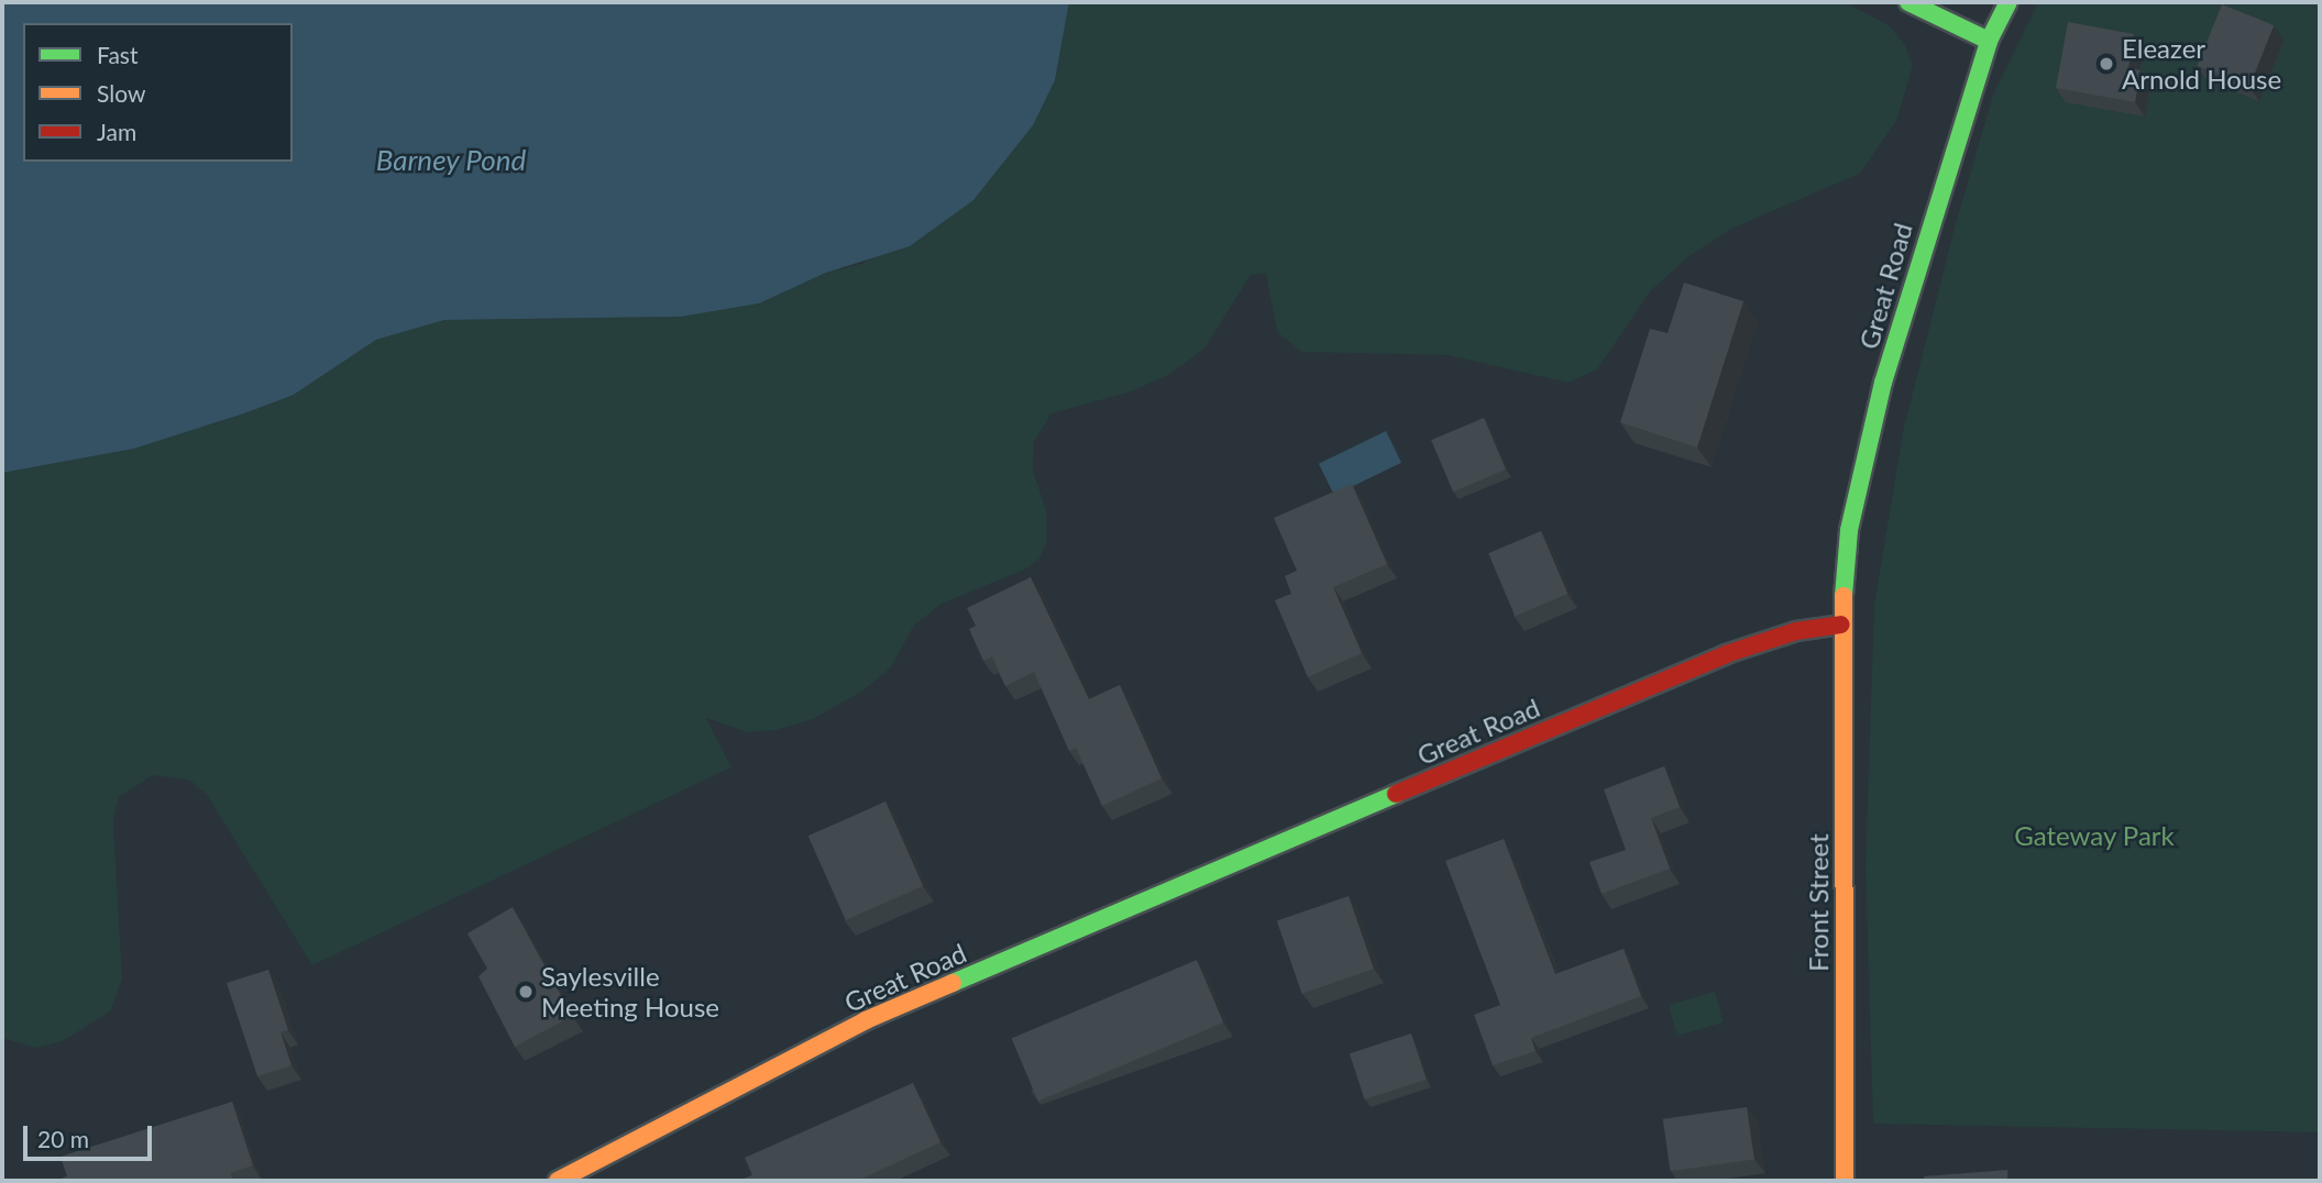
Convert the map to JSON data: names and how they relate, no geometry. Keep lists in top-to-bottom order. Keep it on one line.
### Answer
{"streets":{"main road":["Great Road","Front Street"]},"crossings":[["Great Road","Front Street"]],"water":["Barney Pond"],"parks":["Gateway Park"],"places":["Eleazer Arnold House","Saylesville Meeting House"],"legend":["Fast","Slow","Jam"],"scale_bar":"20 m"}
